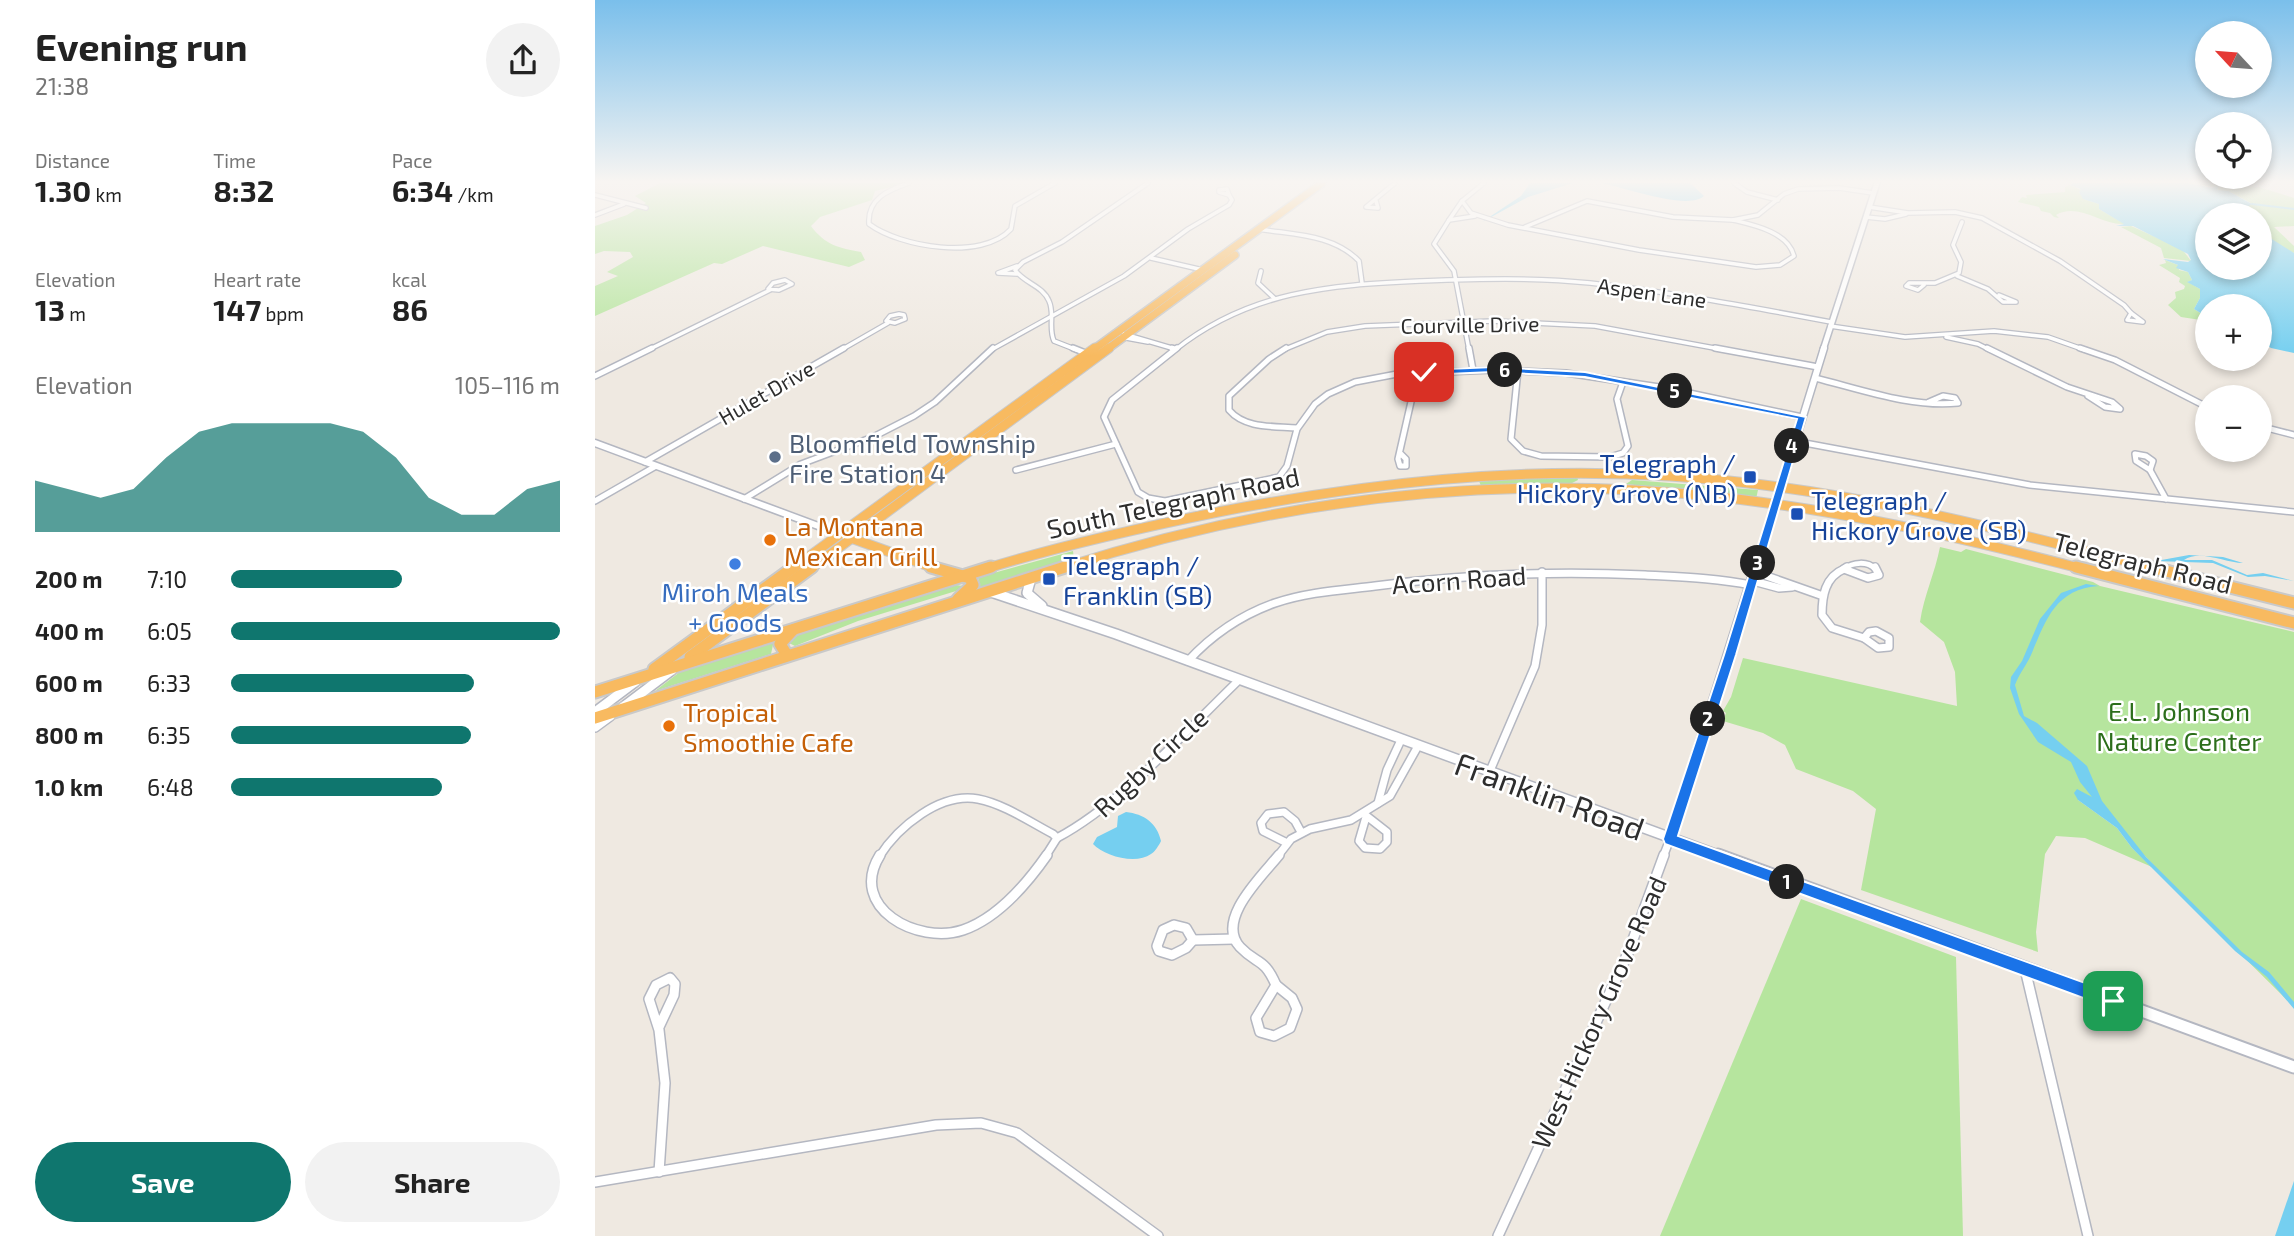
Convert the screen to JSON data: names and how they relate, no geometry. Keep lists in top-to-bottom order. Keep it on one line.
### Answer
{"streets":{"highway":["South Telegraph Road","Telegraph Road"],"street":["Aspen Lane","Courville Drive","Hulet Drive","Acorn Road","Rugby Circle","Franklin Road","West Hickory Grove Road"]},"crossings":[["Aspen Lane","Courville Drive"],["Aspen Lane","West Hickory Grove Road"],["Courville Drive","West Hickory Grove Road"],["South Telegraph Road","Telegraph Road"],["South Telegraph Road","Franklin Road"],["South Telegraph Road","West Hickory Grove Road"],["Telegraph Road","West Hickory Grove Road"],["Acorn Road","Franklin Road"],["Acorn Road","West Hickory Grove Road"],["Rugby Circle","Franklin Road"],["Franklin Road","West Hickory Grove Road"]],"parks":["E.L. Johnson Nature Center"],"places":{"other":["Bloomfield Township Fire Station 4","La Montana Mexican Grill","Miroh Meals + Goods","Tropical Smoothie Cafe"],"transit":["Telegraph / Hickory Grove (NB)","Telegraph / Hickory Grove (SB)","Telegraph / Franklin (SB)"]},"north":"top left","page":{"heading":["Evening run","21:38"],"map_buttons":["+","−"],"stats":[["Distance","1.30 km"],["Time","8:32"],["Pace","6:34 /km"],["Elevation","13 m"],["Heart rate","147 bpm"],["kcal","86"]],"pins":["6","5","4","3","2","1"],"chart":["Elevation","105–116 m"],"list":[{"name":"200 m","note":"7:10"},{"name":"400 m","note":"6:05"},{"name":"600 m","note":"6:33"},{"name":"800 m","note":"6:35"},{"name":"1.0 km","note":"6:48"}],"buttons":["Save","Share"]}}
